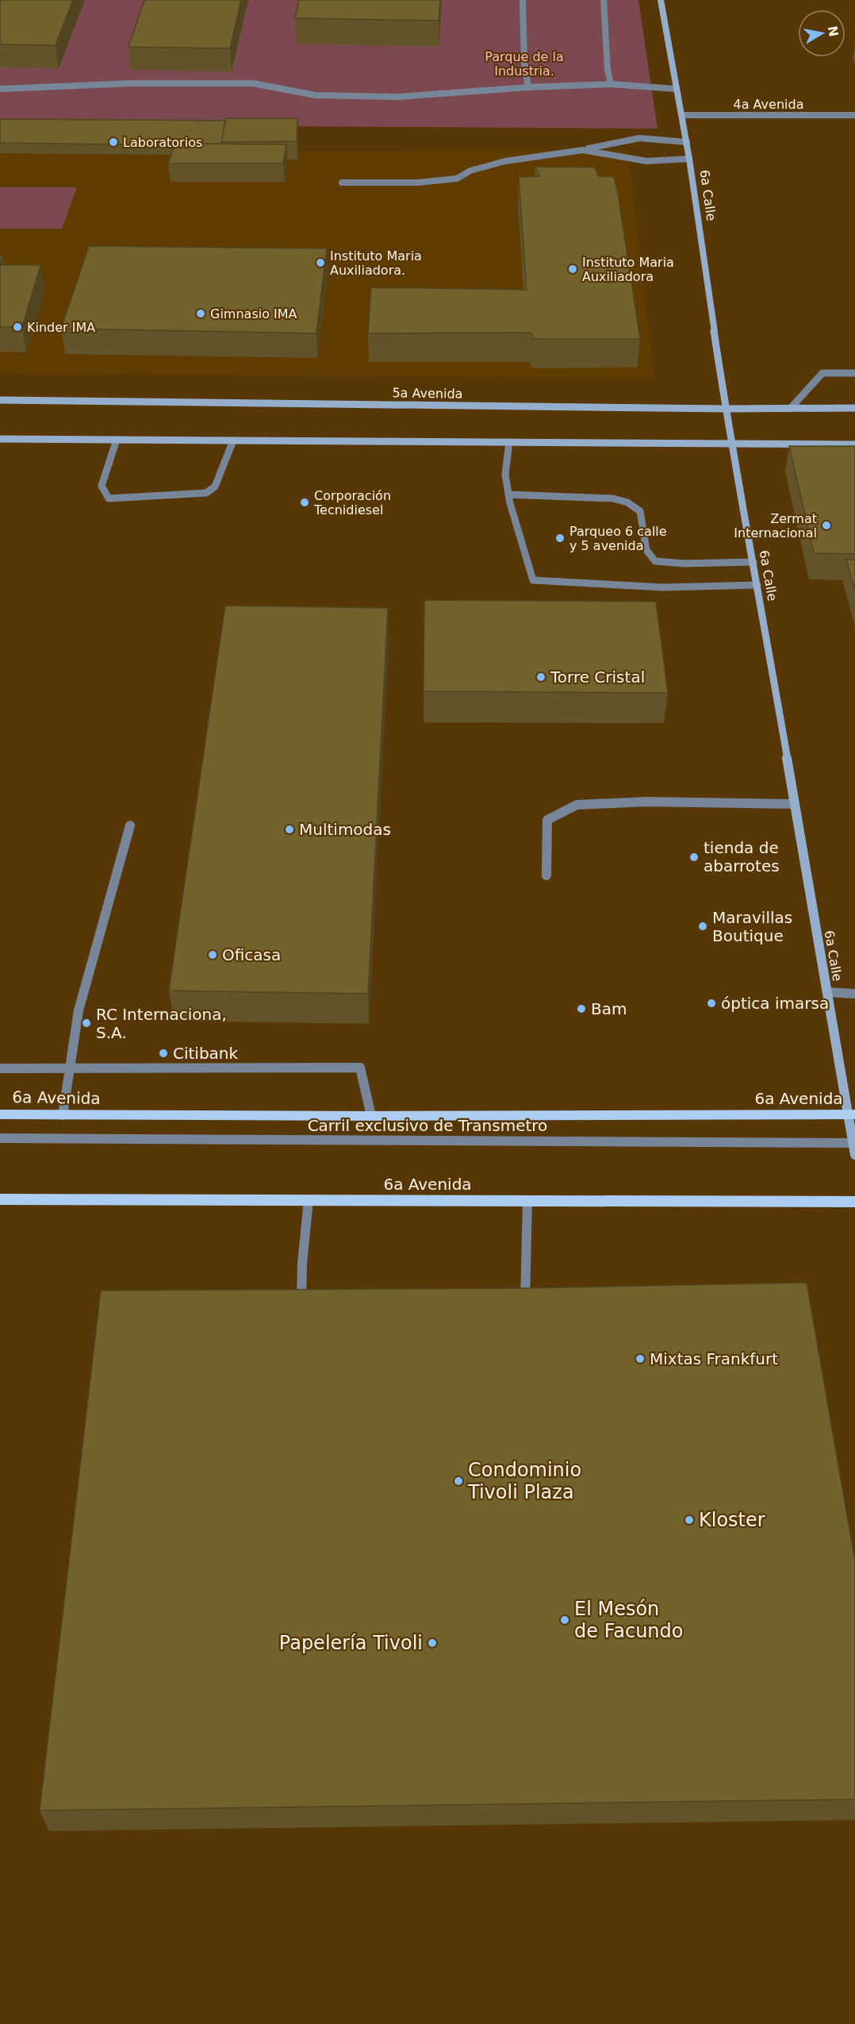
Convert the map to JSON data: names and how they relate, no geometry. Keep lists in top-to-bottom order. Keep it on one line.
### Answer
{"streets":{"main road":["6a Calle","5a Avenida","6a Avenida"],"street":["4a Avenida","Carril exclusivo de Transmetro"]},"crossings":[["4a Avenida","6a Calle"],["6a Calle","5a Avenida"],["6a Calle","6a Avenida"],["6a Calle","Carril exclusivo de Transmetro"]],"parks":["Parque de la Industria."],"places":["Laboratorios","Instituto Maria Auxiliadora.","Instituto Maria Auxiliadora","Gimnasio IMA","Kinder IMA","Corporación Tecnidiesel","Zermat Internacional","Parqueo 6 calle y 5 avenida","Torre Cristal","Multimodas","tienda de abarrotes","Maravillas Boutique","Oficasa","óptica imarsa","Bam","RC Internaciona, S.A.","Citibank","Mixtas Frankfurt","Condominio Tivoli Plaza","Kloster","El Mesón de Facundo","Papelería Tivoli"],"north":"right"}
